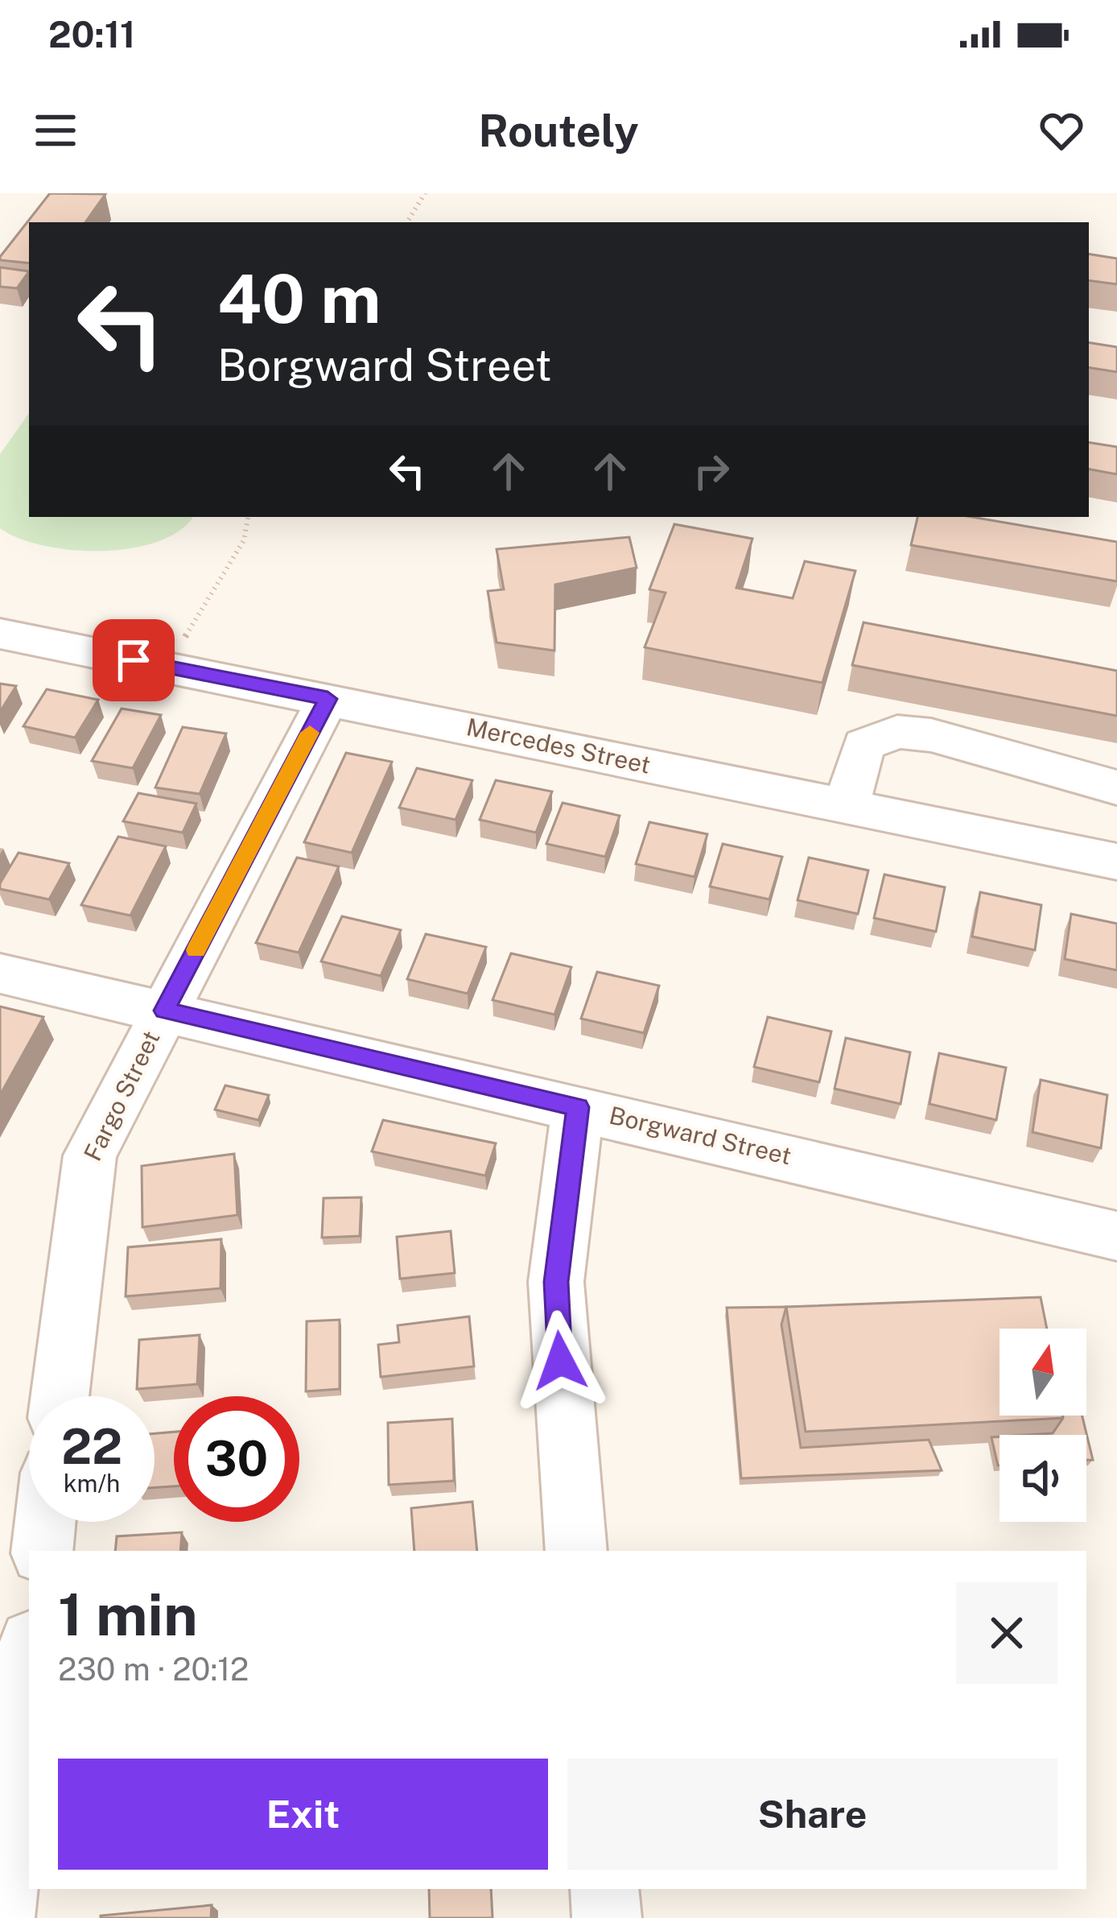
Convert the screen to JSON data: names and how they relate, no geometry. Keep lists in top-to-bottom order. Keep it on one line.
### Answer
{"streets":{"street":["Mercedes Street","Fargo Street","Borgward Street"]},"crossings":[["Mercedes Street","Fargo Street"],["Fargo Street","Borgward Street"]],"north":"top","page":{"status":"20:11","header":"Routely","turn":["40 m","Borgward Street"],"speed":"22 km/h","limit":"30","heading":["1 min","230 m · 20:12"],"buttons":["Exit","Share"]}}
